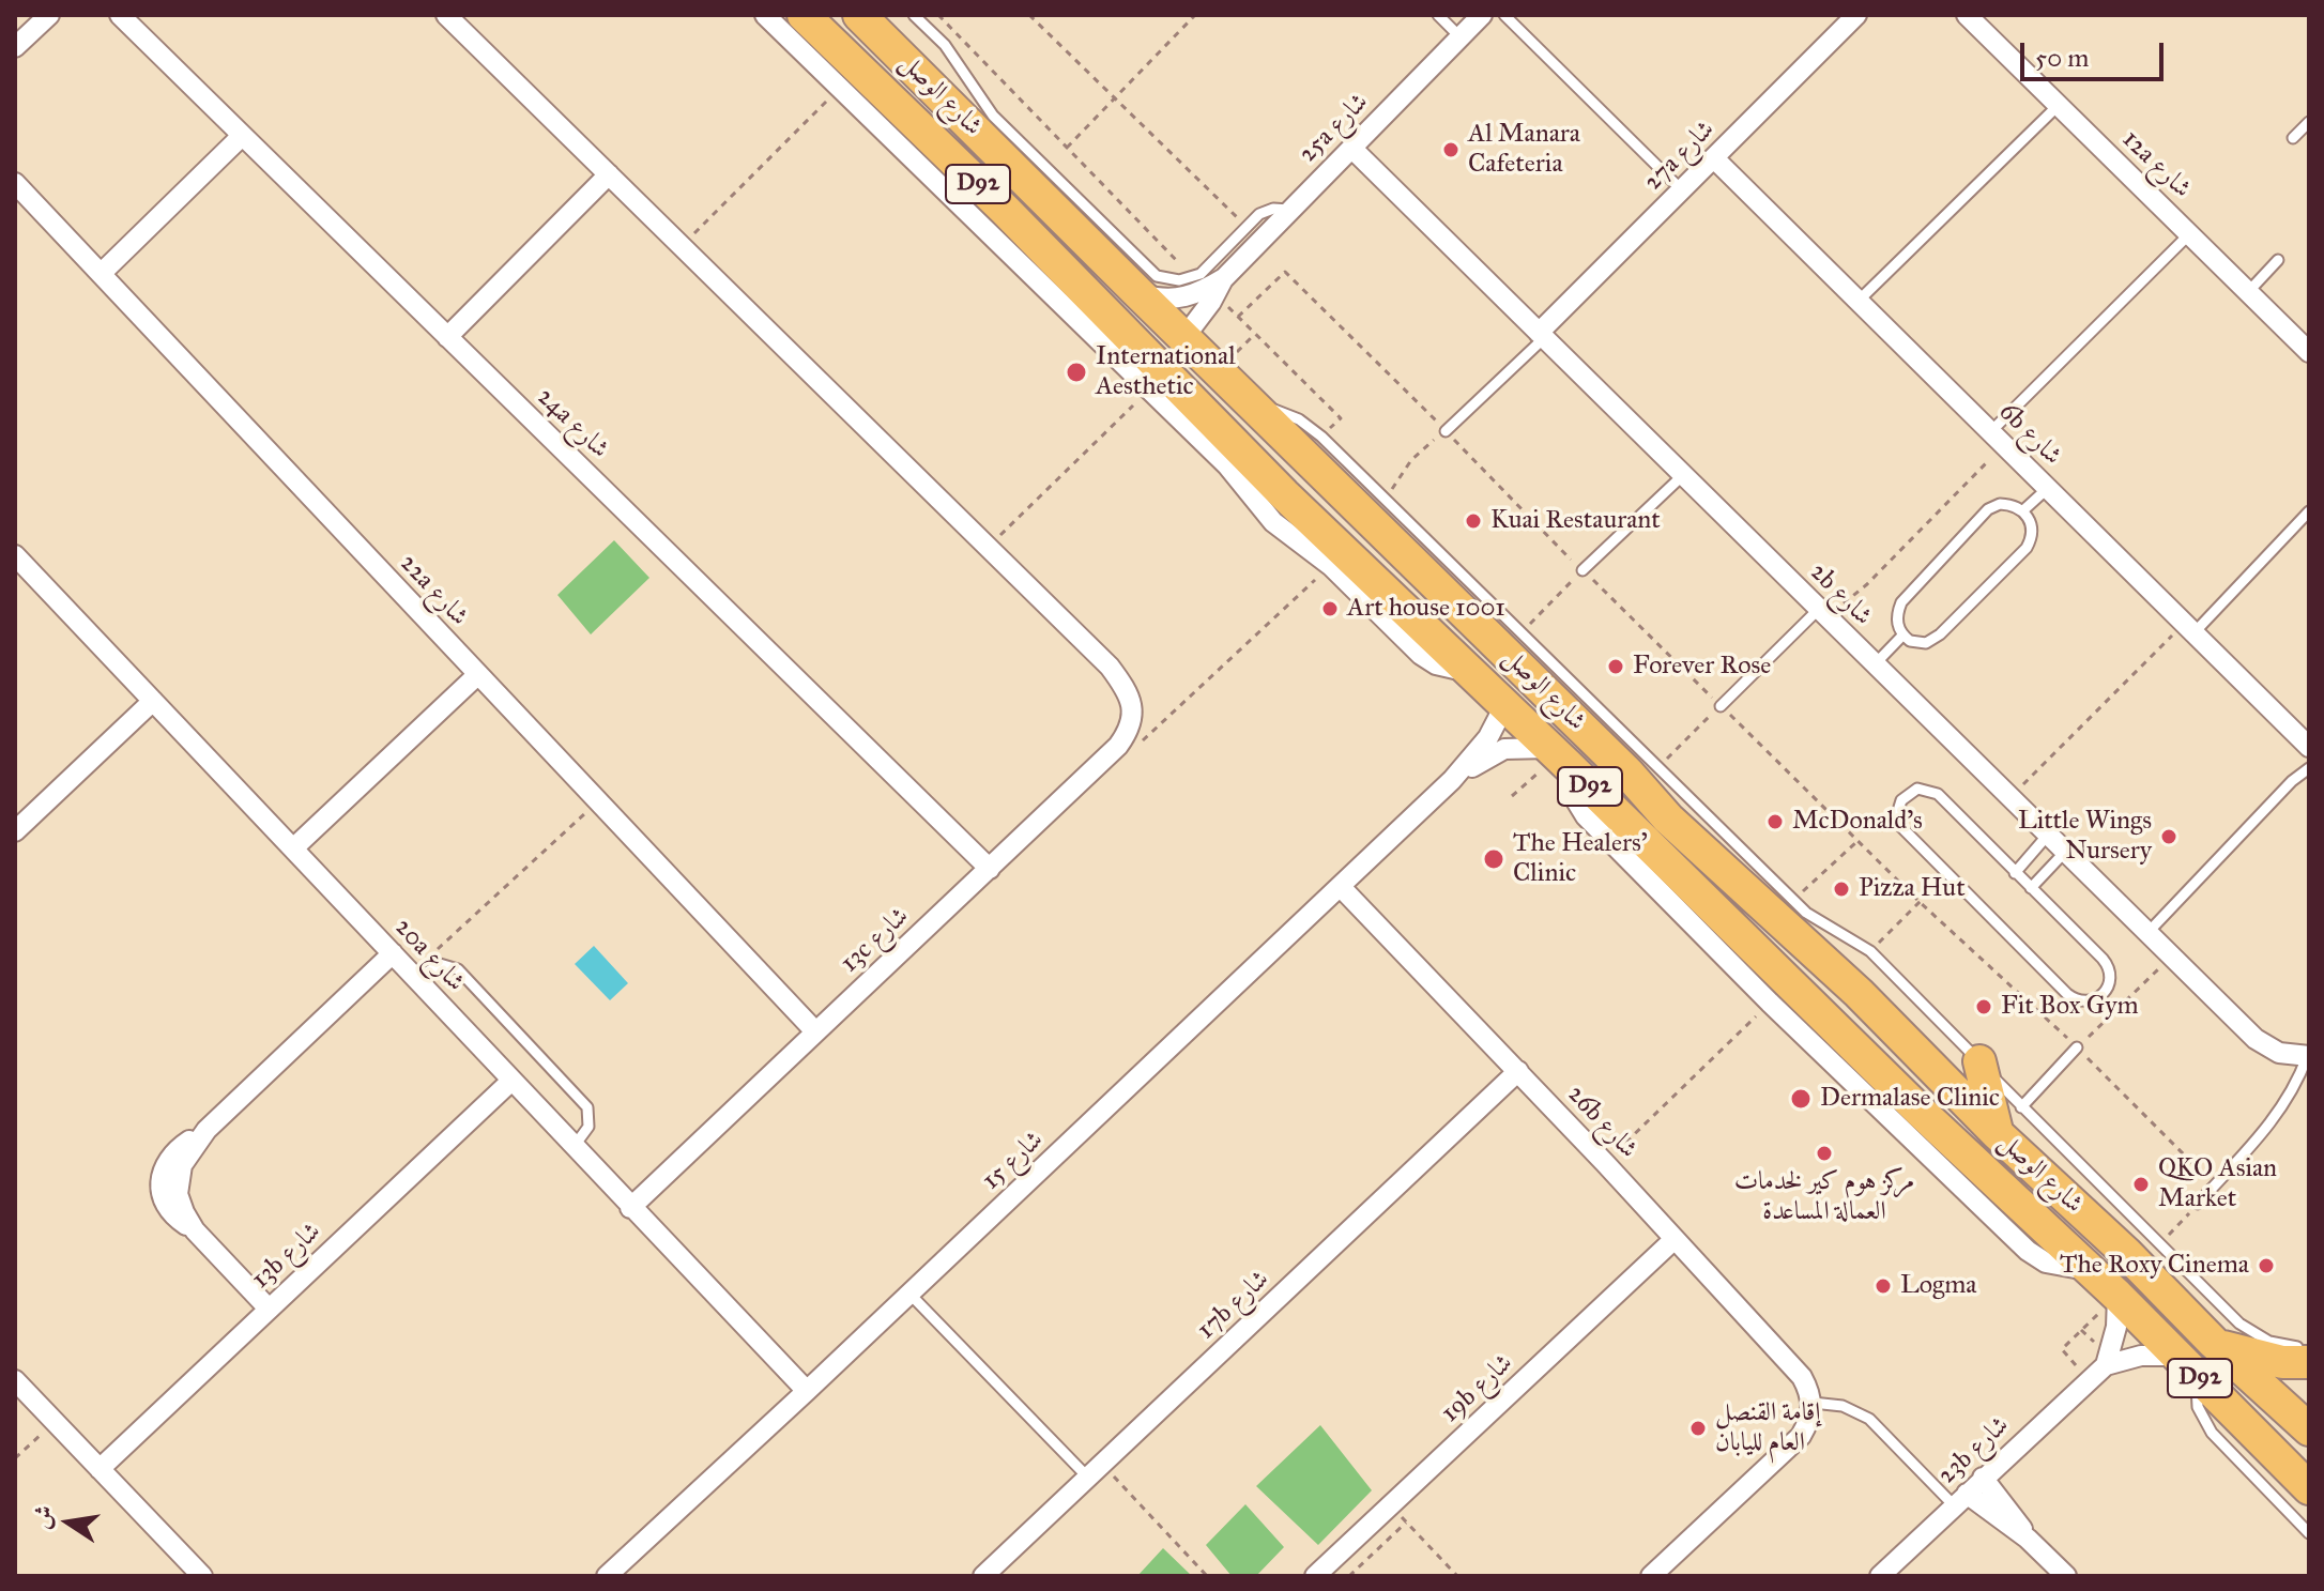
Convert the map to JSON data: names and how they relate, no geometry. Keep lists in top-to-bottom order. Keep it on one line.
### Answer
{"streets":{"main road":["شارع الوصل","D92"],"street":["25a شارع","27a شارع","12a شارع","24a شارع","6b شارع","22a شارع","2b شارع","13c شارع","20a شارع","26b شارع","شارع 15","13b شارع","17b شارع","19b شارع","23b شارع"]},"crossings":[["شارع الوصل","25a شارع"],["شارع الوصل","شارع 15"],["شارع الوصل","23b شارع"],["25a شارع","2b شارع"],["27a شارع","6b شارع"],["27a شارع","2b شارع"],["24a شارع","13c شارع"],["22a شارع","13c شارع"],["13c شارع","20a شارع"],["20a شارع","شارع 15"],["20a شارع","13b شارع"],["26b شارع","شارع 15"],["26b شارع","17b شارع"],["26b شارع","19b شارع"]],"places":["Al Manara Cafeteria","International Aesthetic","Kuai Restaurant","Art house 1001","Forever Rose","McDonald's","Little Wings Nursery","The Healers’ Clinic","Pizza Hut","Fit Box Gym","Dermalase Clinic","مركز هوم كير لخدمات العمالة المساعدة","QKO Asian Market","The Roxy Cinema","Logma","إقامة القنصل العام لليابان"],"scale_bar":"50 m","north":"left"}
